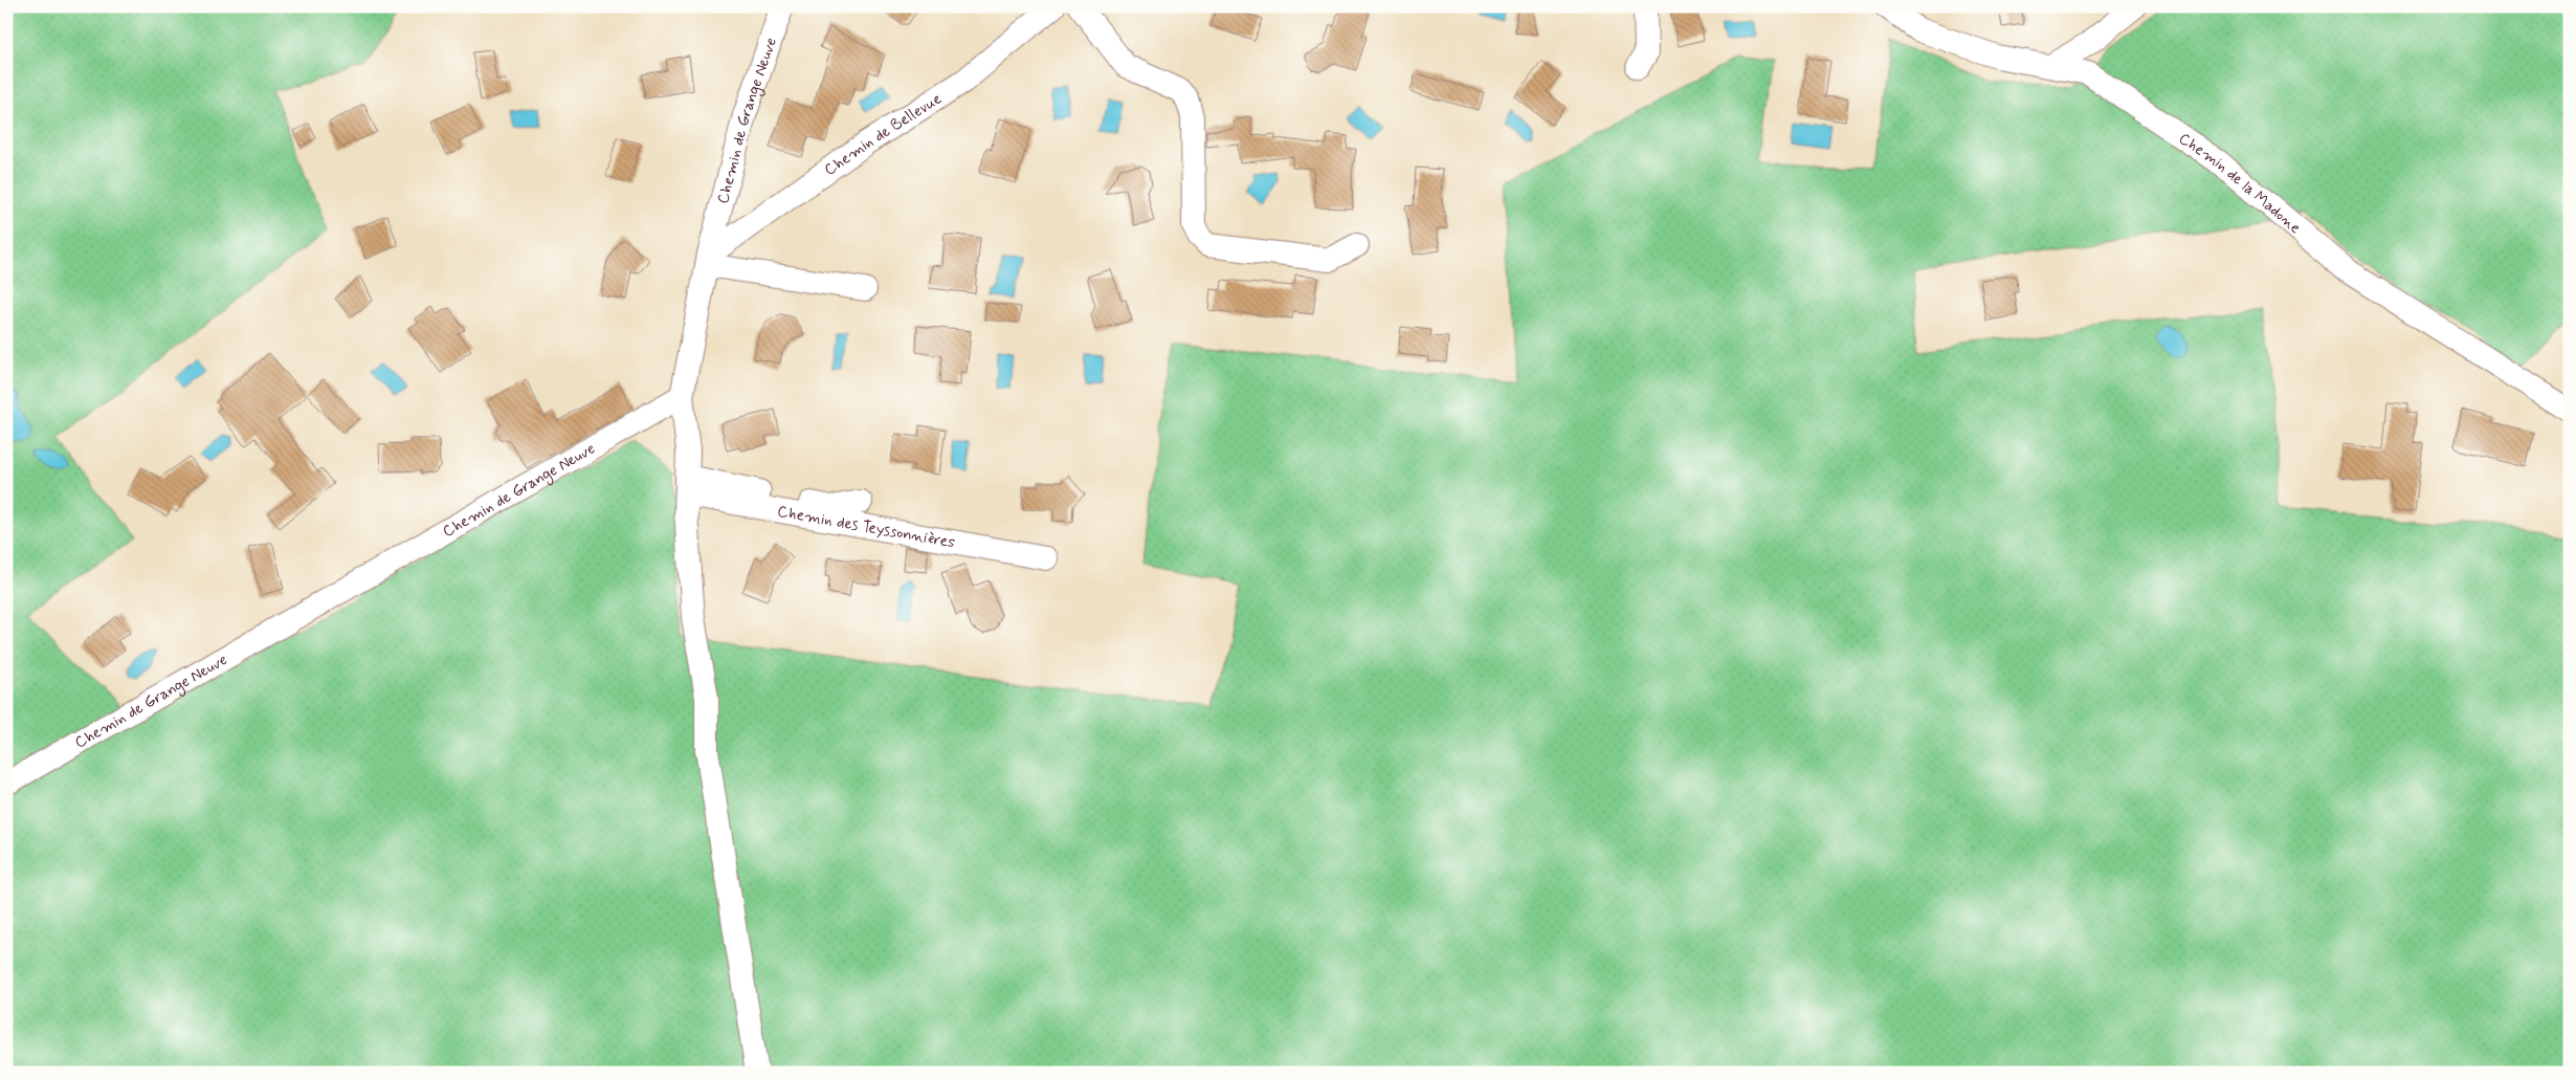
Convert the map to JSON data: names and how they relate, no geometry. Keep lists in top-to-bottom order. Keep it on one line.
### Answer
{"streets":{"street":["Chemin de Grange Neuve","Chemin de Bellevue","Chemin de la Madone","Chemin des Teyssonnières"]},"crossings":[["Chemin de Grange Neuve","Chemin de Bellevue"]]}
